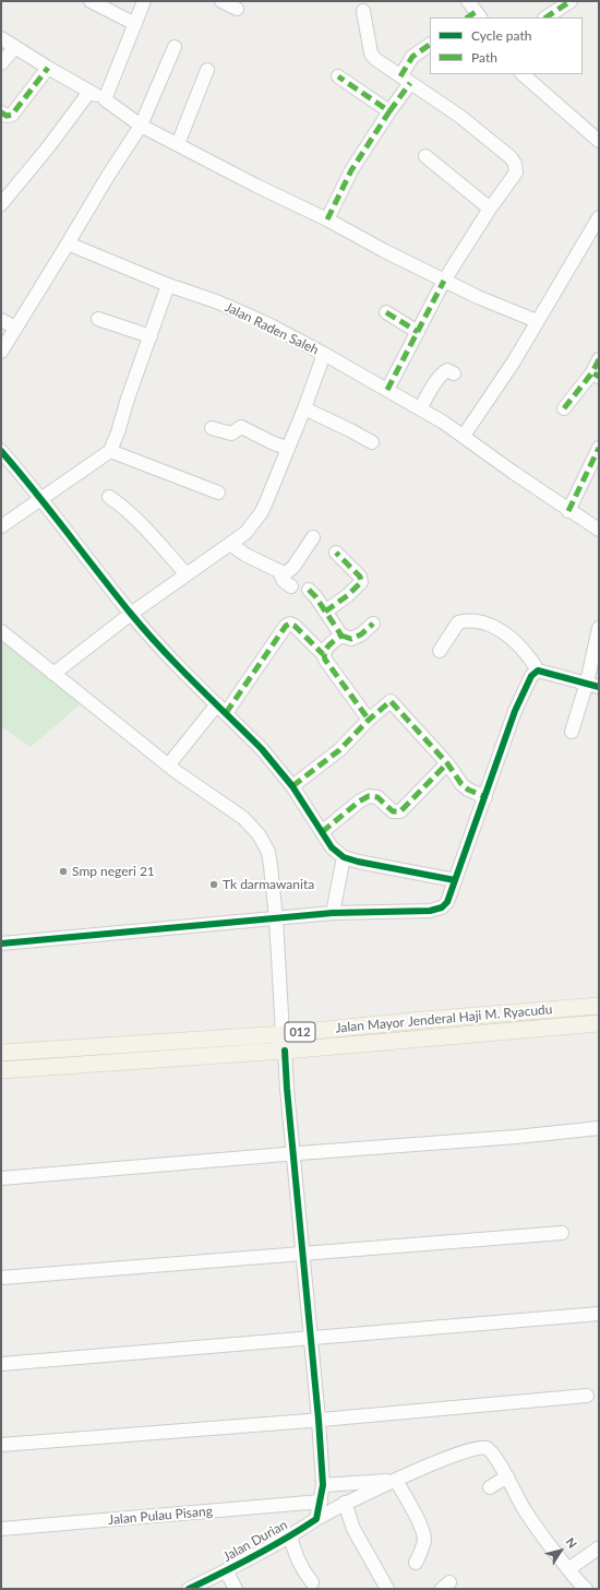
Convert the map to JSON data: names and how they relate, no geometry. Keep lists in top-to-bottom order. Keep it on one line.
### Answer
{"streets":{"main road":["Jalan Mayor Jenderal Haji M. Ryacudu","012"],"street":["Jalan Raden Saleh","Jalan Pulau Pisang","Jalan Durian"]},"places":["Smp negeri 21","Tk darmawanita"],"legend":["Cycle path","Path"],"north":"top right"}
